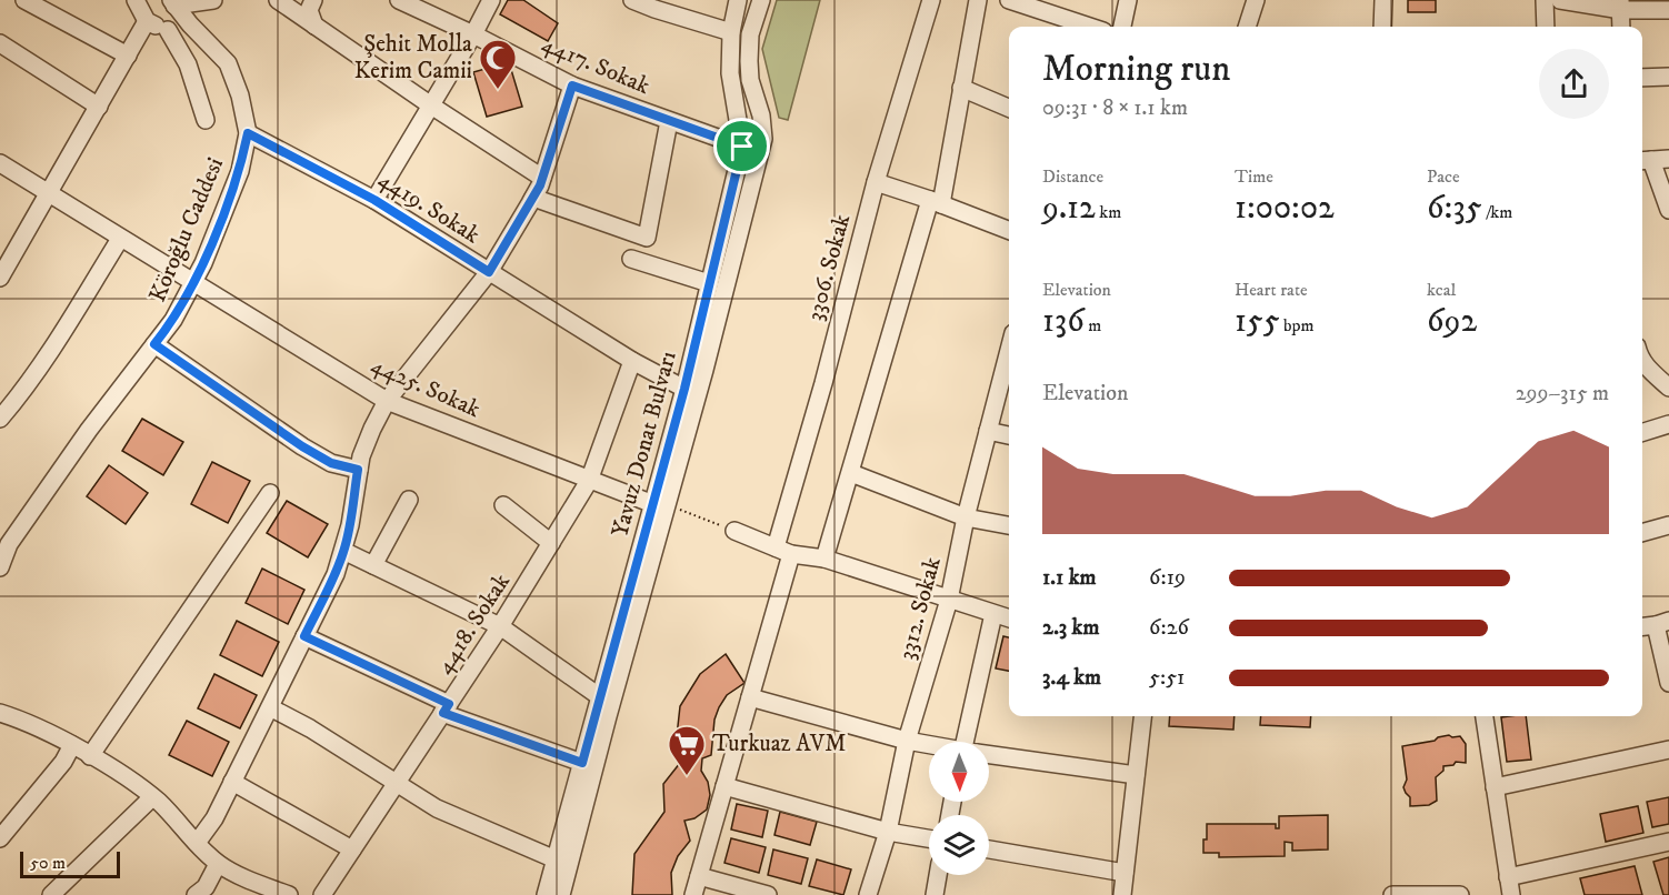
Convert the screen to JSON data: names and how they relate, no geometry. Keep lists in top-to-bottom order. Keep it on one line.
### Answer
{"streets":{"street":["4417. Sokak","4419. Sokak","Köroğlu Caddesi","3306. Sokak","4425. Sokak","Yavuz Donat Bulvarı","3312. Sokak","4418. Sokak"]},"crossings":[["4417. Sokak","Yavuz Donat Bulvarı"],["4419. Sokak","Köroğlu Caddesi"],["4419. Sokak","Yavuz Donat Bulvarı"],["4419. Sokak","4418. Sokak"],["Köroğlu Caddesi","4425. Sokak"],["4425. Sokak","Yavuz Donat Bulvarı"],["4425. Sokak","4418. Sokak"]],"places":{"mosque":["Şehit Molla Kerim Camii"],"supermarket":["Turkuaz AVM"]},"scale_bar":"50 m","north":"bottom","page":{"heading":["Morning run","09:31 · 8 × 1.1 km"],"stats":[["Distance","9.12 km"],["Time","1:00:02"],["Pace","6:35 /km"],["Elevation","136 m"],["Heart rate","155 bpm"],["kcal","692"]],"chart":["Elevation","299–315 m"],"list":[{"name":"1.1 km","note":"6:19"},{"name":"2.3 km","note":"6:26"},{"name":"3.4 km","note":"5:51"}],"scale":"50 m"}}
